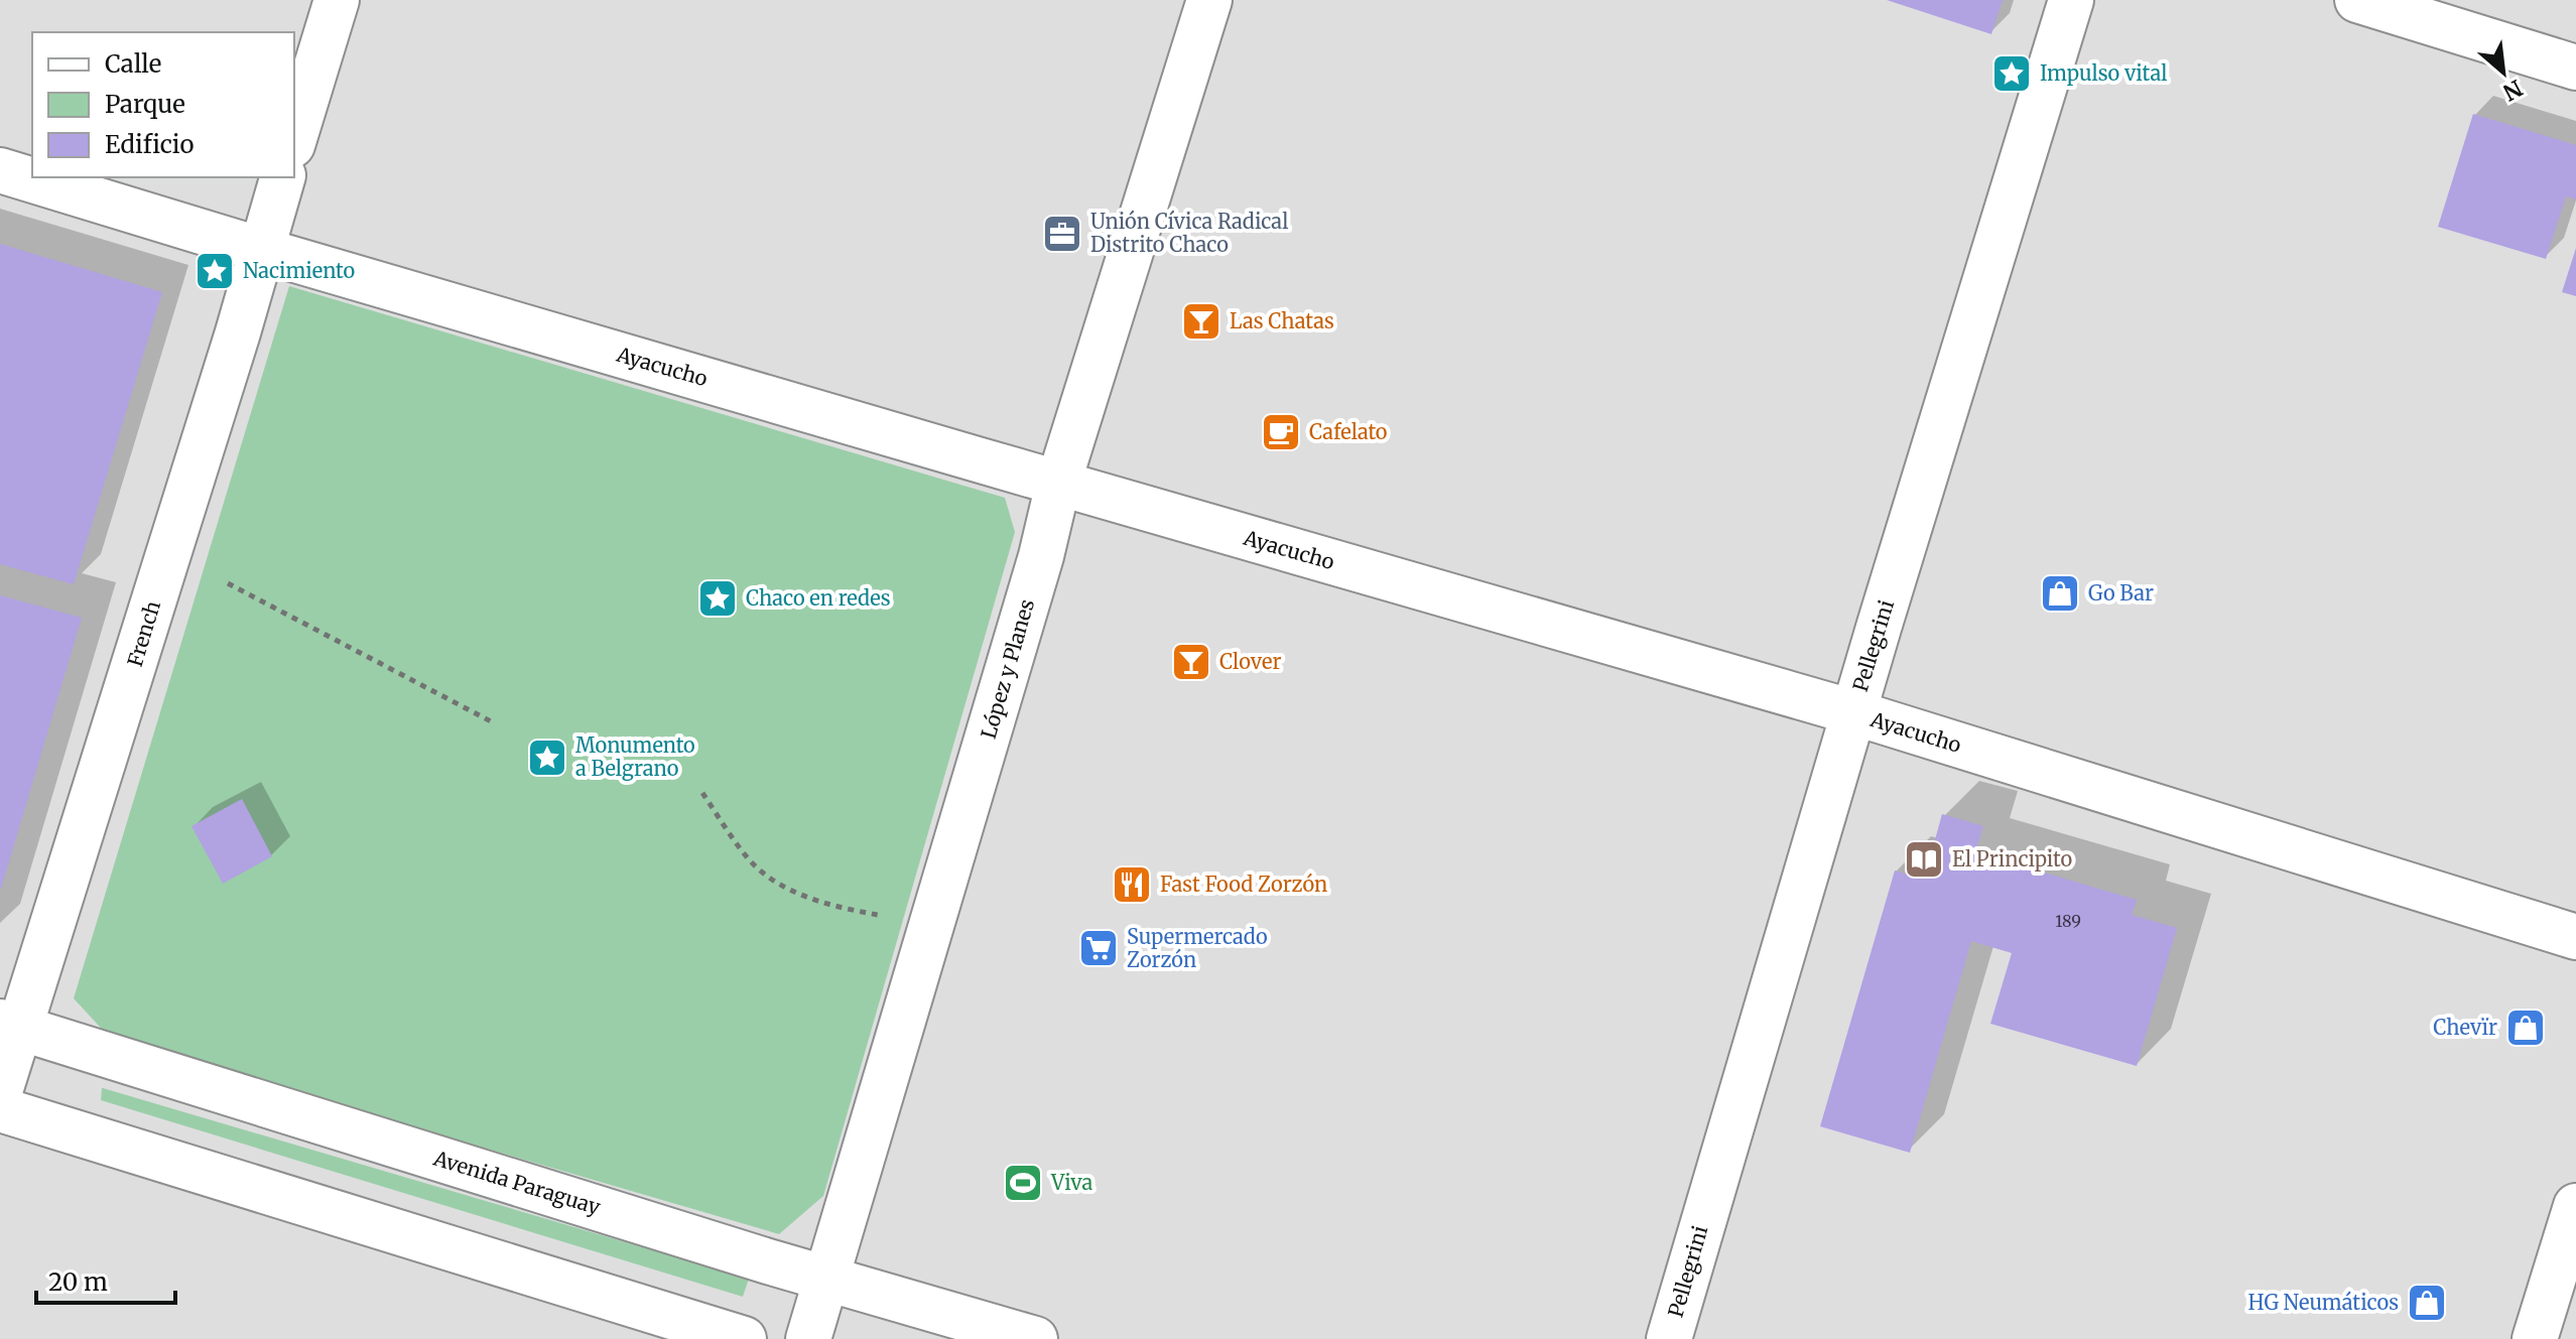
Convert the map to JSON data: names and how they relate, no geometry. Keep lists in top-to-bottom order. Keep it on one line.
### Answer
{"streets":{"street":["Ayacucho","French","Pellegrini","López y Planes","Avenida Paraguay"]},"crossings":[["Ayacucho","French"],["Ayacucho","Pellegrini"],["Ayacucho","López y Planes"],["French","Avenida Paraguay"],["López y Planes","Avenida Paraguay"]],"places":{"place":["Impulso vital","Nacimiento","Chaco en redes","Monumento a Belgrano"],"office":["Unión Cívica Radical Distrito Chaco"],"bar":["Las Chatas","Clover"],"cafe":["Cafelato"],"shop":["Go Bar","Chevïr","HG Neumáticos"],"library":["El Principito"],"restaurant":["Fast Food Zorzón"],"supermarket":["Supermercado Zorzón"],"sports":["Viva"]},"house_numbers":["189"],"legend":["Calle","Parque","Edificio"],"scale_bar":"20 m","north":"bottom right"}
